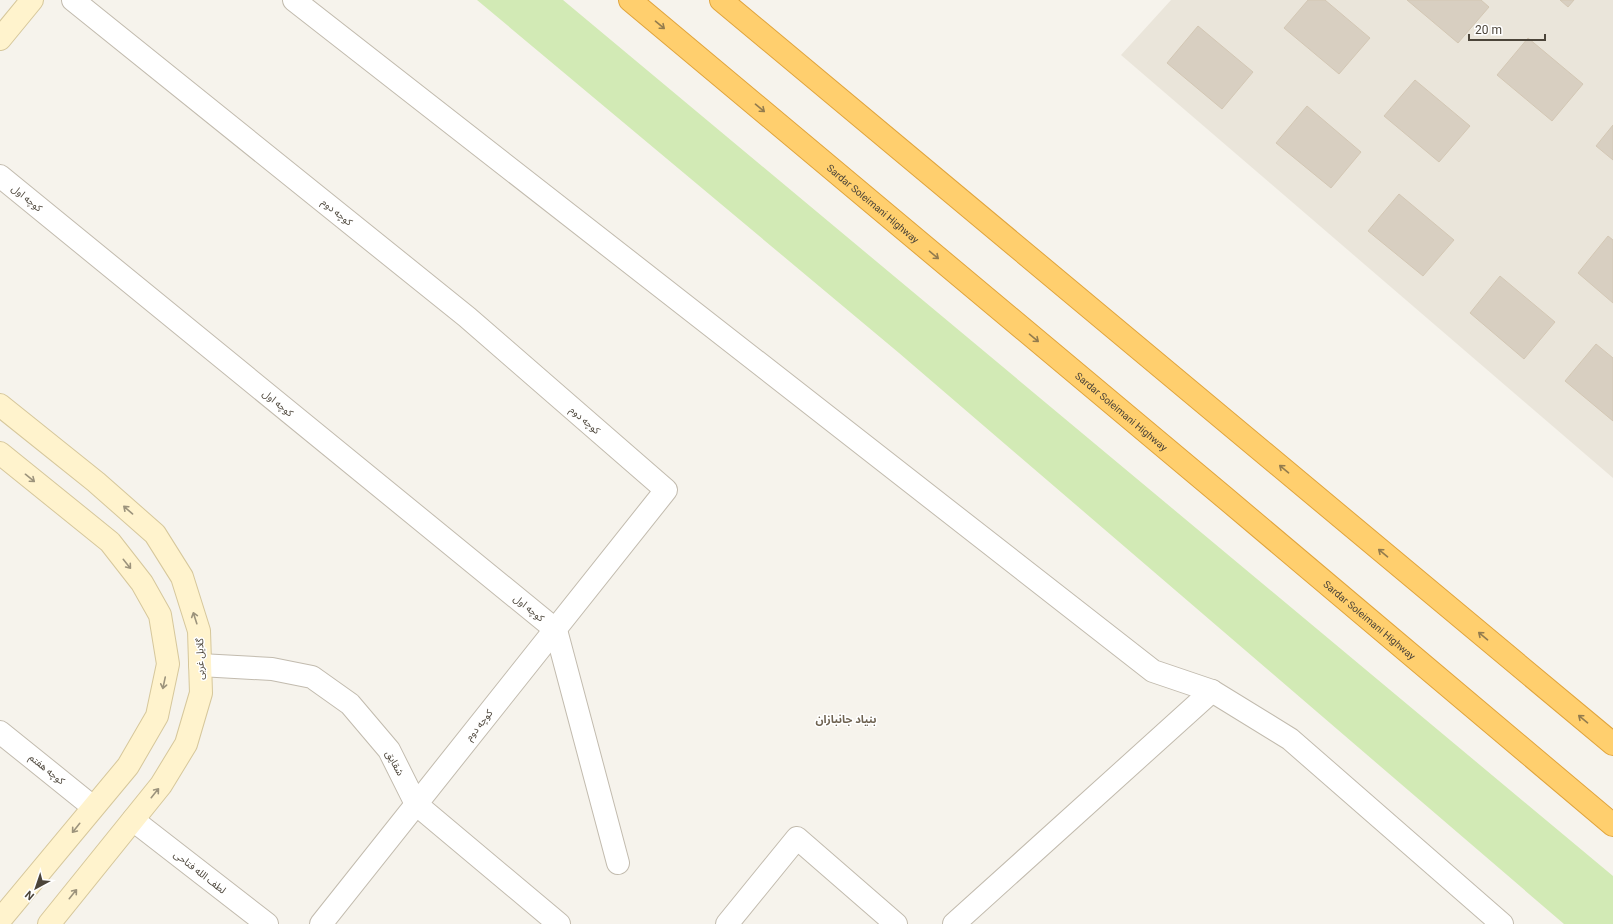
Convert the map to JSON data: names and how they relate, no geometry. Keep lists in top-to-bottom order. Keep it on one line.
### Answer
{"streets":{"highway":["Sardar Soleimani Highway"],"street":["کوچه اول","کوچه دوم","گلایل غربی","شقایق","کوچه هفتم","لطف الله فتاحی"]},"crossings":[["کوچه اول","کوچه دوم"],["کوچه دوم","شقایق"],["گلایل غربی","شقایق"],["گلایل غربی","لطف الله فتاحی"]],"one_way":["گلایل غربی"],"districts":["بنیاد جانبازان"],"scale_bar":"20 m","north":"bottom left"}
